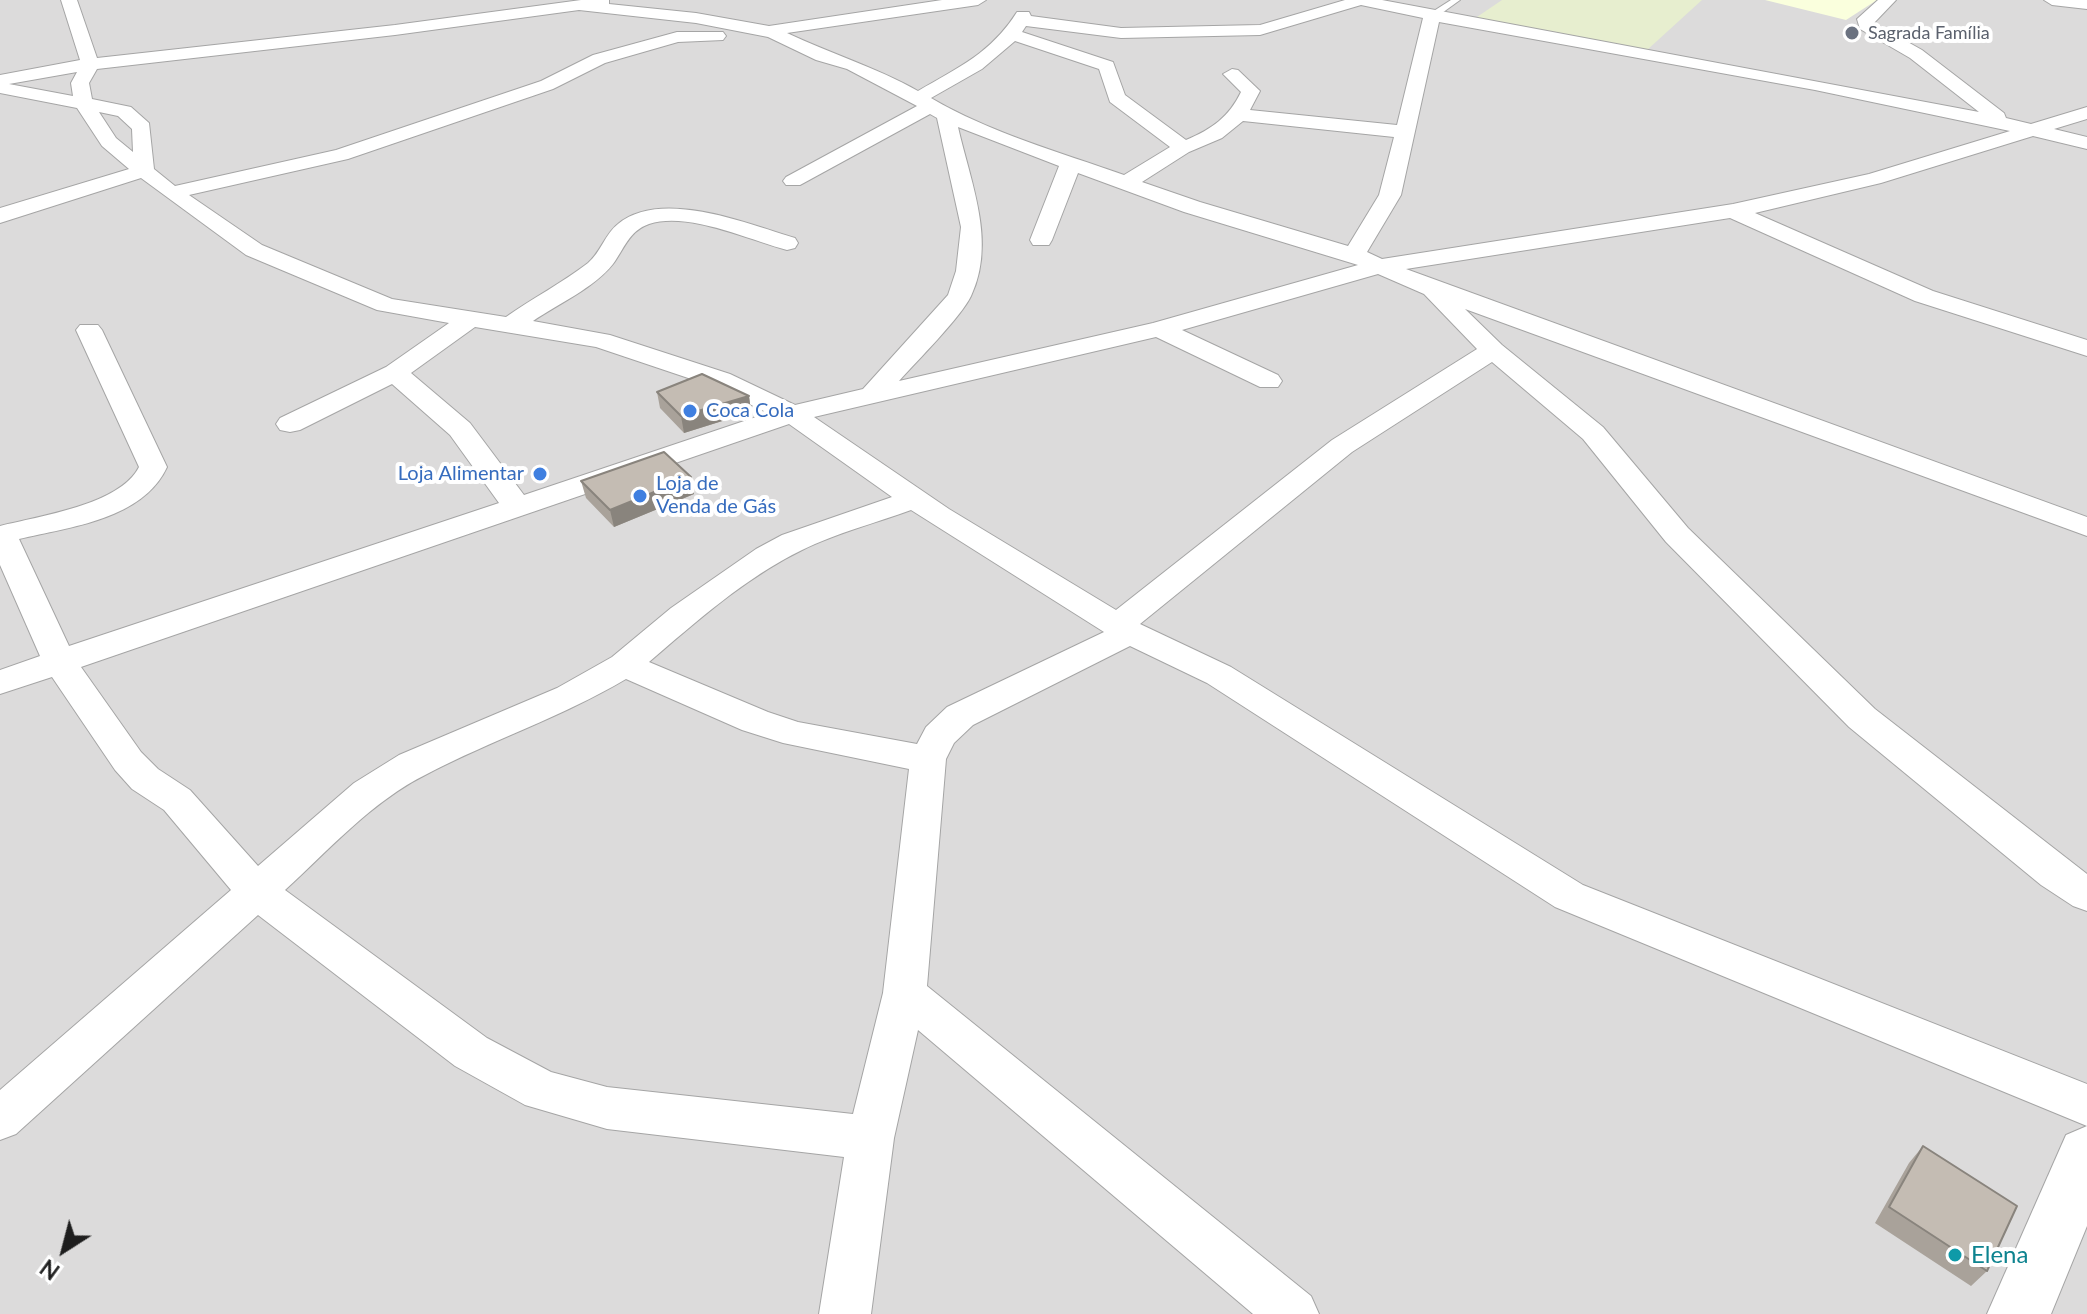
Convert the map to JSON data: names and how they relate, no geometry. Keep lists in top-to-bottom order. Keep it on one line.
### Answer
{"places":["Sagrada Família","Coca Cola","Loja Alimentar","Loja de Venda de Gás","Elena"],"north":"bottom left"}
